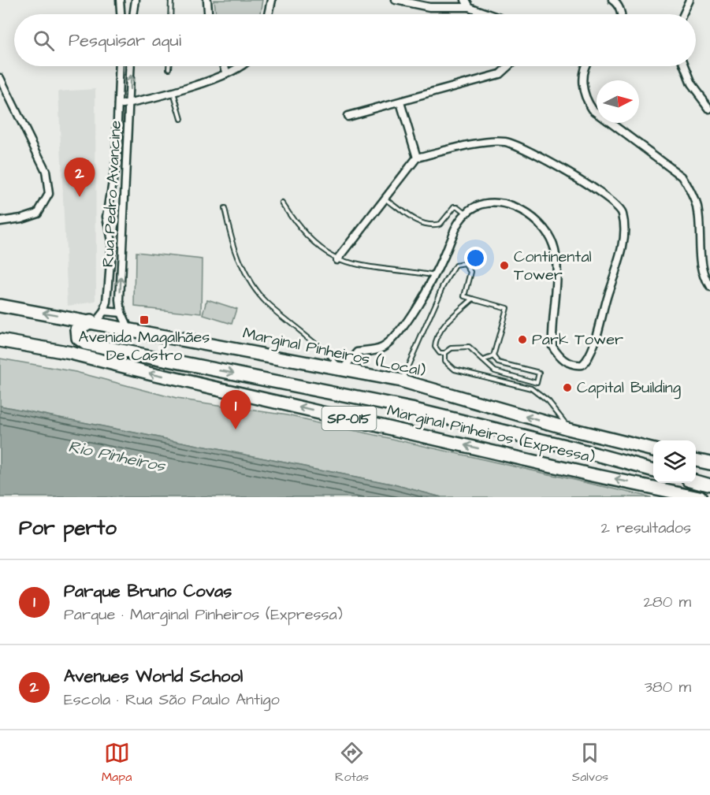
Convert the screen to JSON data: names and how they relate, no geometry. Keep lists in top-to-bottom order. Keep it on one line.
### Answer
{"streets":{"highway":["Marginal Pinheiros (Local)","SP-015","Marginal Pinheiros (Expressa)"],"street":["Rua Pedro Avancine"]},"crossings":[["Rua Pedro Avancine","Marginal Pinheiros (Local)"]],"water":["Rio Pinheiros"],"places":{"other":["Continental Tower","Park Tower","Capital Building"],"transit":["Avenida Magalhães De Castro"]},"north":"right","page":{"search":"Pesquisar aqui","pins":["2","1"],"heading":["Por perto","2 resultados"],"list":[{"mark":"1","name":"Parque Bruno Covas","note":"Parque · Marginal Pinheiros (Expressa)","value":"280 m"},{"mark":"2","name":"Avenues World School","note":"Escola · Rua São Paulo Antigo","value":"380 m"}],"nav":["Mapa","Rotas","Salvos"]}}
